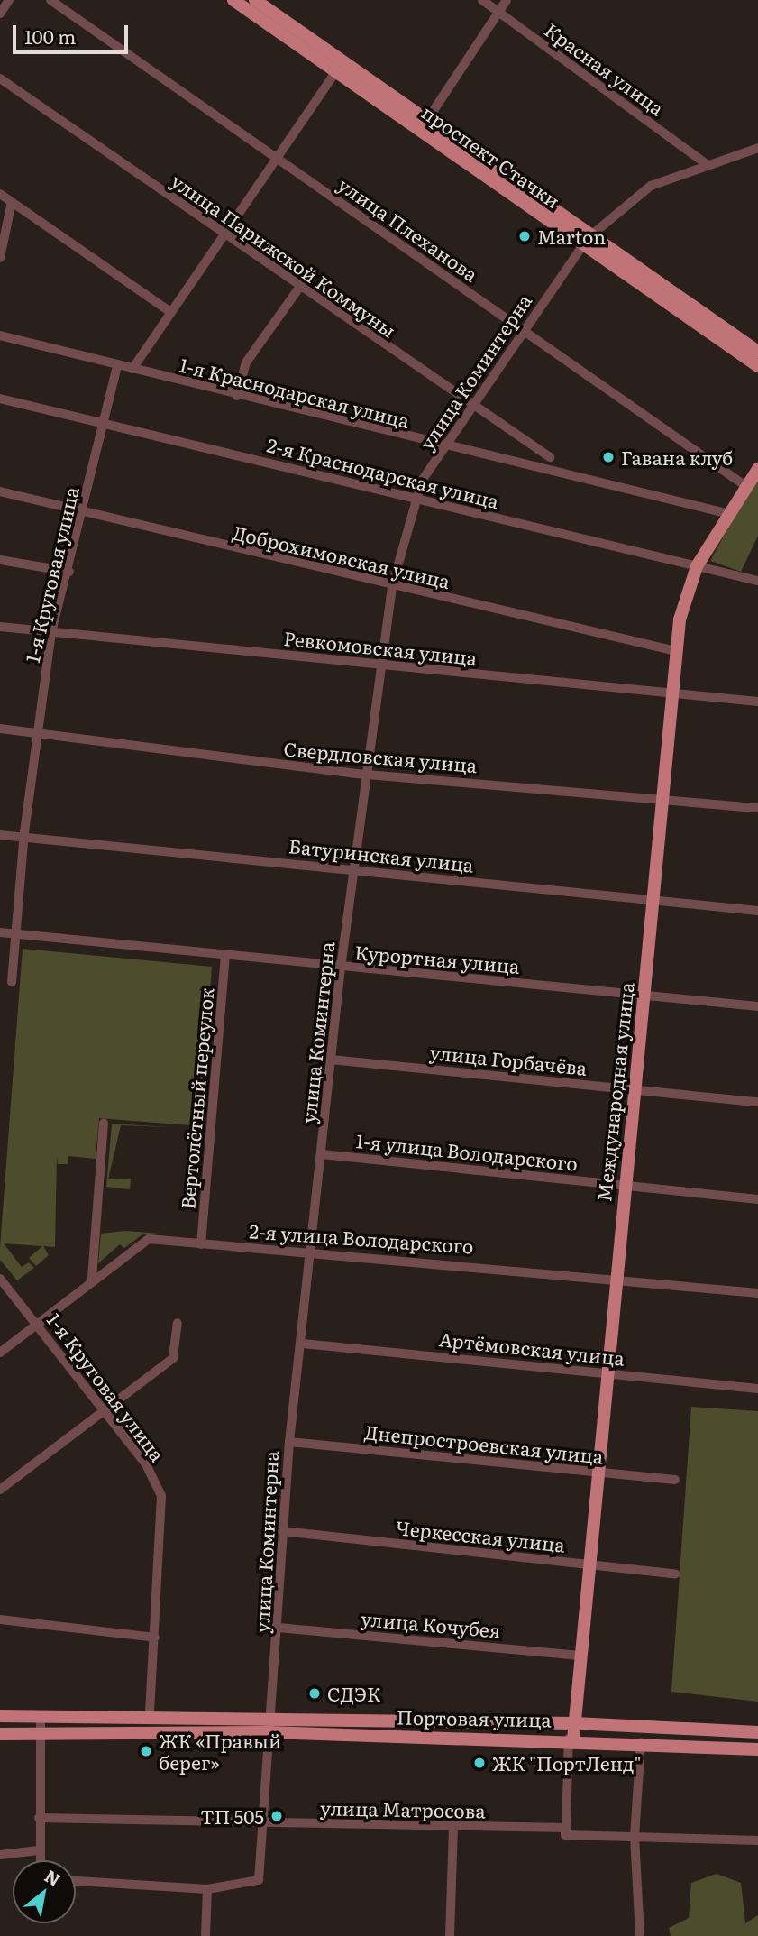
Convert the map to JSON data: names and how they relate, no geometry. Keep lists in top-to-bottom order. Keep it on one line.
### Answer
{"streets":{"main road":["проспект Стачки","Международная улица","Портовая улица"],"street":["Красная улица","улица Плеханова","улица Парижской Коммуны","улица Коминтерна","1-я Краснодарская улица","2-я Краснодарская улица","Доброхимовская улица","1-я Круговая улица","Ревкомовская улица","Свердловская улица","Батуринская улица","Курортная улица","улица Горбачёва","Вертолётный переулок","1-я улица Володарского","2-я улица Володарского","Артёмовская улица","Днепростроевская улица","Черкесская улица","улица Кочубея","улица Матросова"]},"crossings":[["Красная улица","улица Коминтерна"],["проспект Стачки","улица Коминтерна"],["улица Плеханова","улица Коминтерна"],["улица Плеханова","Международная улица"],["улица Парижской Коммуны","улица Коминтерна"],["улица Коминтерна","1-я Краснодарская улица"],["улица Коминтерна","2-я Краснодарская улица"],["улица Коминтерна","Доброхимовская улица"],["улица Коминтерна","Ревкомовская улица"],["улица Коминтерна","Свердловская улица"],["улица Коминтерна","Батуринская улица"],["улица Коминтерна","Курортная улица"],["улица Коминтерна","улица Горбачёва"],["улица Коминтерна","1-я улица Володарского"],["улица Коминтерна","2-я улица Володарского"],["улица Коминтерна","Артёмовская улица"],["улица Коминтерна","Днепростроевская улица"],["улица Коминтерна","Черкесская улица"],["улица Коминтерна","улица Кочубея"],["улица Коминтерна","Портовая улица"],["улица Коминтерна","улица Матросова"],["1-я Краснодарская улица","1-я Круговая улица"],["1-я Краснодарская улица","Международная улица"],["2-я Краснодарская улица","1-я Круговая улица"],["2-я Краснодарская улица","Международная улица"],["Доброхимовская улица","1-я Круговая улица"],["Доброхимовская улица","Международная улица"],["1-я Круговая улица","Ревкомовская улица"],["1-я Круговая улица","Свердловская улица"],["1-я Круговая улица","Батуринская улица"],["1-я Круговая улица","Курортная улица"],["1-я Круговая улица","2-я улица Володарского"],["1-я Круговая улица","Портовая улица"],["Ревкомовская улица","Международная улица"],["Свердловская улица","Международная улица"],["Батуринская улица","Международная улица"],["Курортная улица","Международная улица"],["Курортная улица","Вертолётный переулок"],["улица Горбачёва","Международная улица"],["Международная улица","1-я улица Володарского"],["Международная улица","2-я улица Володарского"],["Международная улица","Артёмовская улица"],["Международная улица","Днепростроевская улица"],["Международная улица","Черкесская улица"],["Международная улица","улица Кочубея"],["Международная улица","Портовая улица"],["Международная улица","улица Матросова"],["Вертолётный переулок","2-я улица Володарского"]],"places":["Marton","Гавана клуб","СДЭК","ЖК «Правый берег»","ЖК \"ПортЛенд\"","ТП 505"],"scale_bar":"100 m","north":"top right"}
